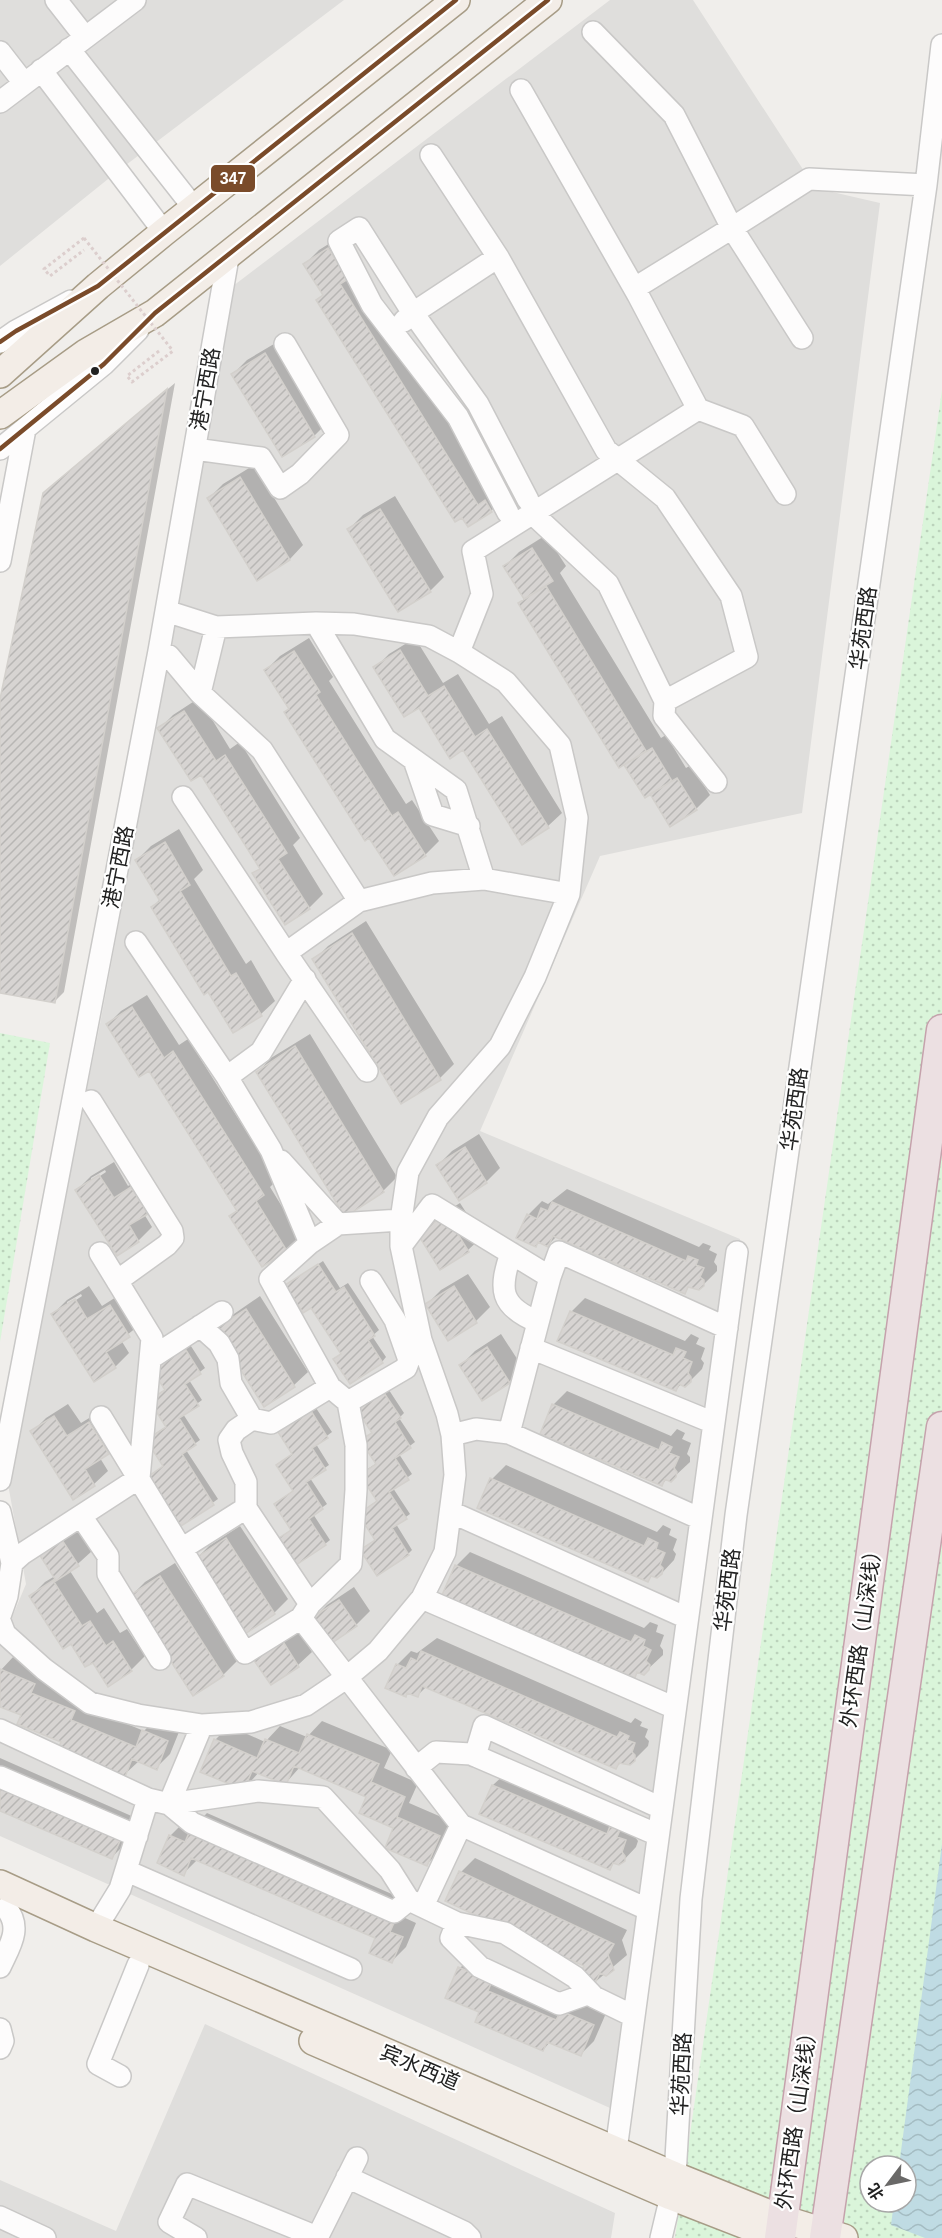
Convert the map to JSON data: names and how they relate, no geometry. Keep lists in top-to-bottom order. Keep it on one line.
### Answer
{"streets":{"highway":["外环西路（山深线）"],"main road":["宾水西道"],"street":["港宁西路","华苑西路"]},"crossings":[["华苑西路","宾水西道"],["外环西路（山深线）","宾水西道"]],"lines":["transit line 347"],"north":"bottom left"}
